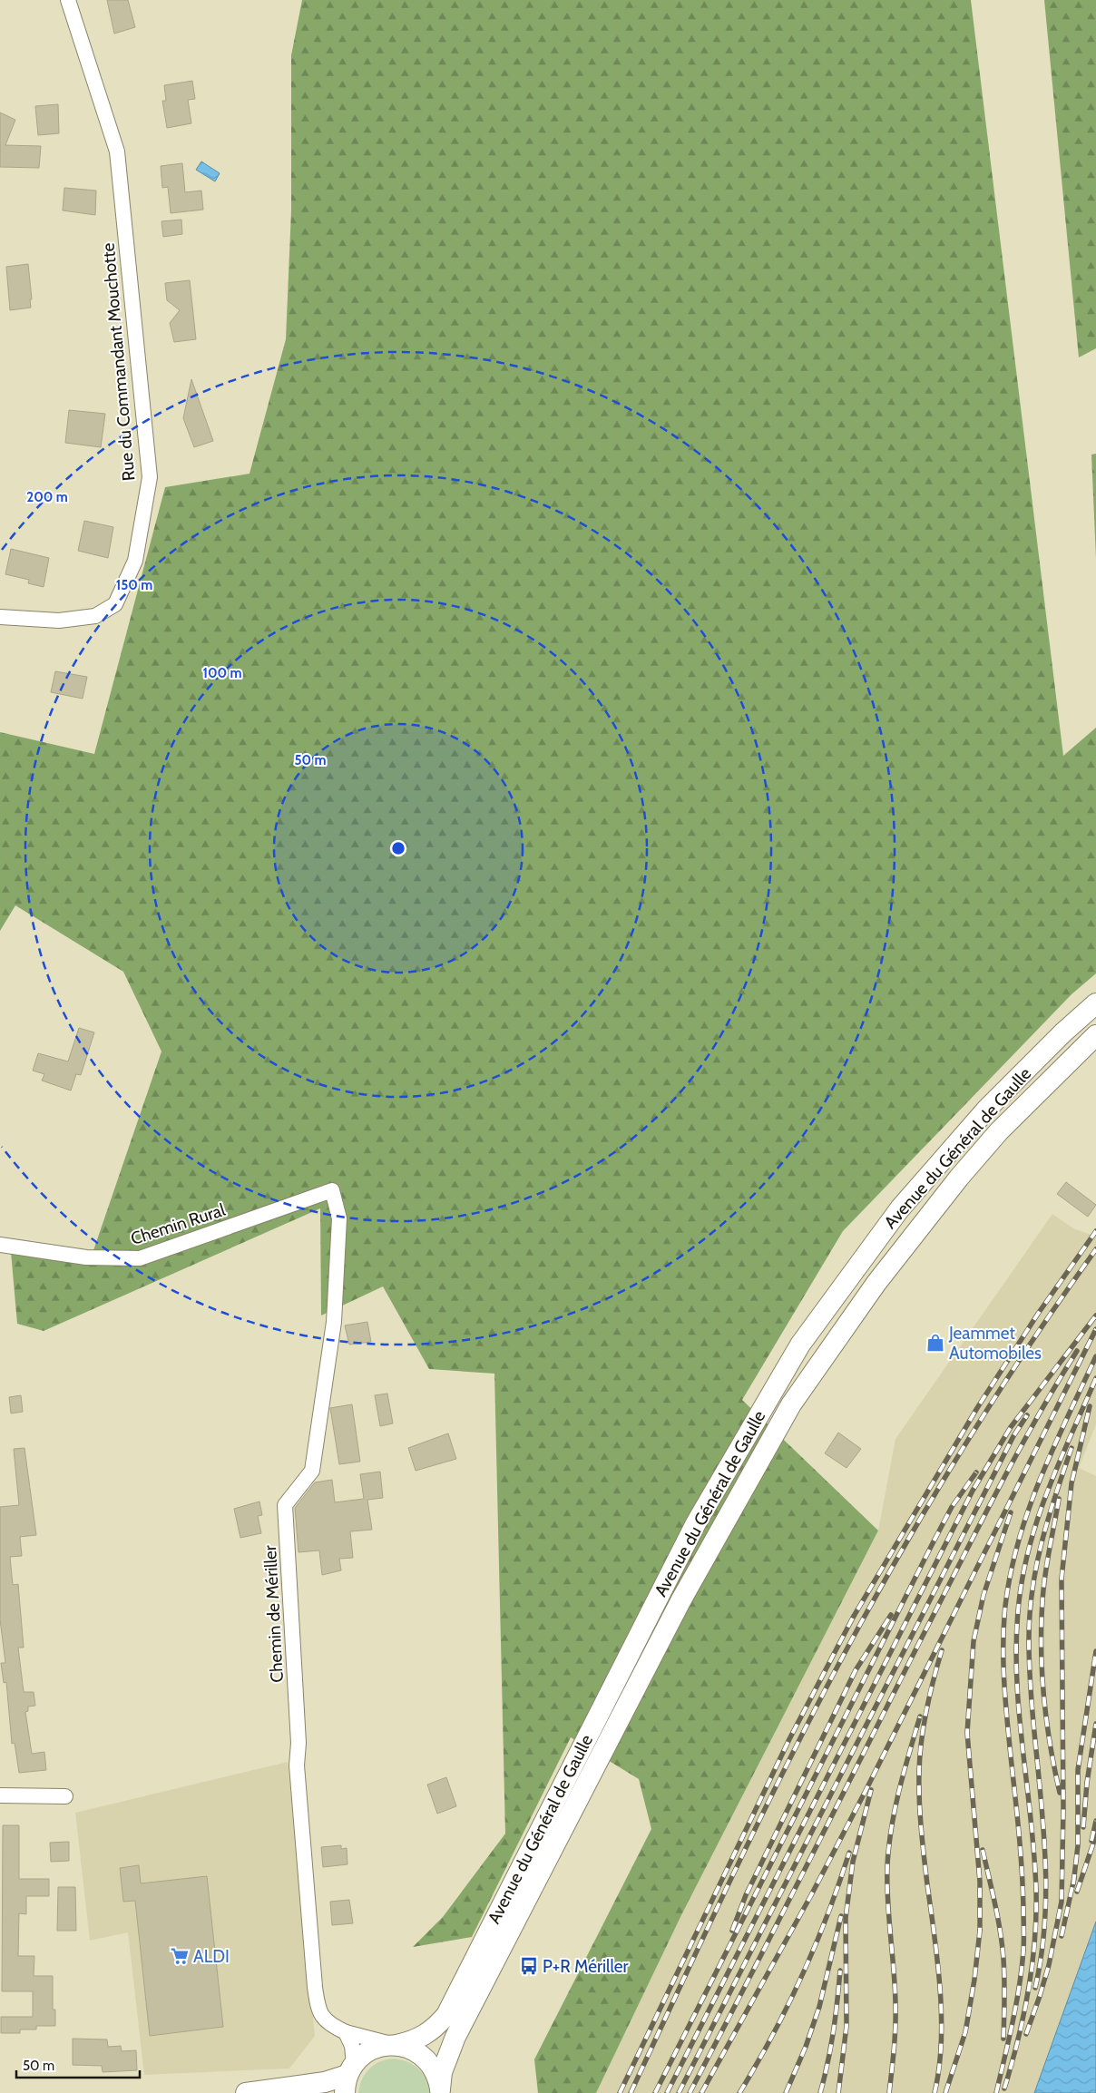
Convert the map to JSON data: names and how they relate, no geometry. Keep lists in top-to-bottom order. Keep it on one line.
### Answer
{"streets":{"main road":["Avenue du Général de Gaulle"],"street":["Rue du Commandant Mouchotte","Chemin Rural","Chemin de Mériller"]},"crossings":[["Avenue du Général de Gaulle","Chemin de Mériller"],["Chemin Rural","Chemin de Mériller"]],"places":{"shop":["Jeammet Automobiles"],"supermarket":["ALDI"],"bus stop":["P+R Mériller"]},"scale_bar":"50 m","rings":["200 m","150 m","100 m","50 m"]}
